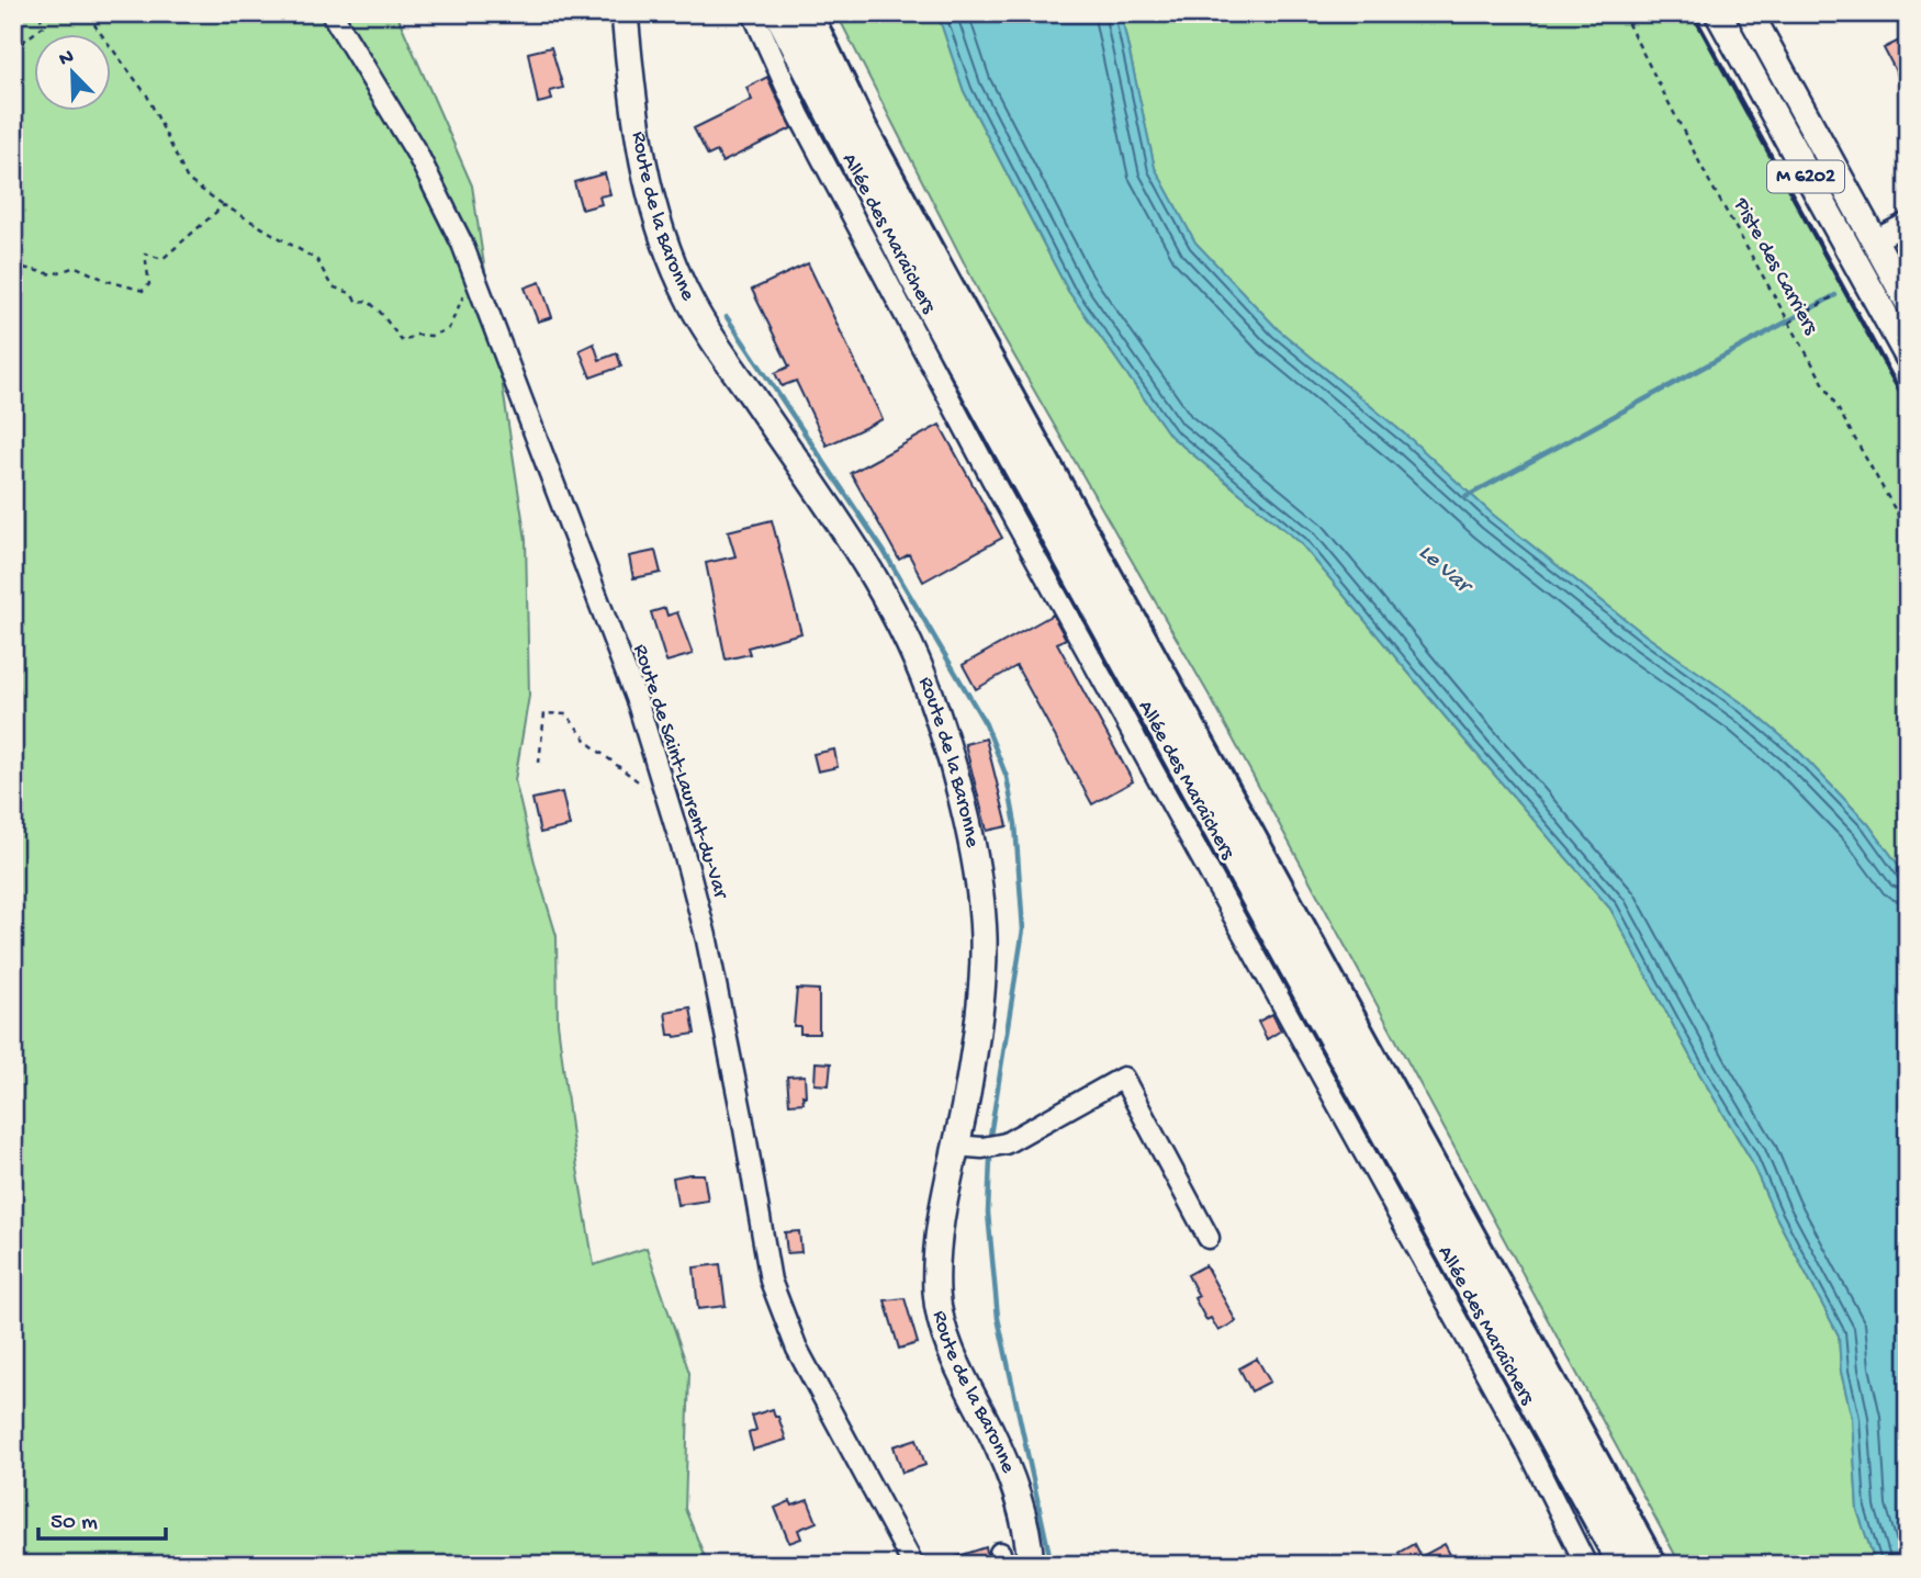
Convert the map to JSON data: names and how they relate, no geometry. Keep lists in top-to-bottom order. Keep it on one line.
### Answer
{"streets":{"main road":["M 6202","Route de la Baronne"],"street":["Allée des Maraîchers","Route de Saint-Laurent-du-Var"],"path":["Piste des Carriers"]},"water":["Le Var"],"scale_bar":"50 m","north":"top left"}
